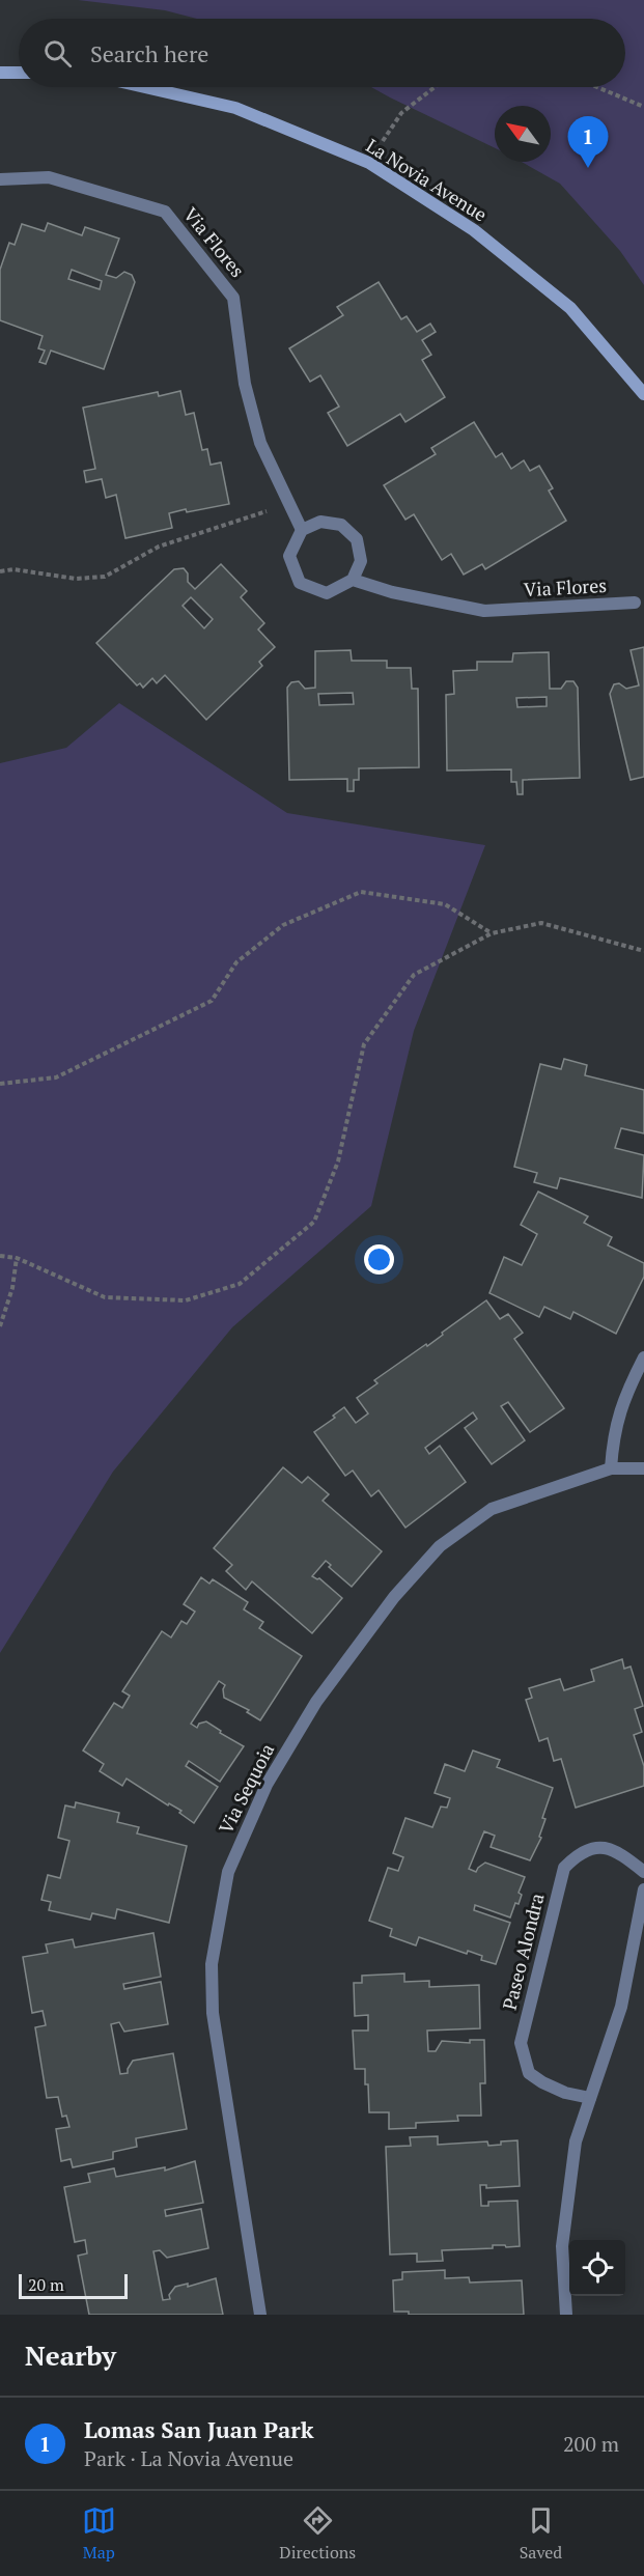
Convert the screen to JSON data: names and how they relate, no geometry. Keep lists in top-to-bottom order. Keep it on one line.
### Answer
{"streets":{"main road":["La Novia Avenue"],"street":["Via Flores","Via Sequoia","Paseo Alondra"]},"scale_bar":"20 m","north":"top left","page":{"search":"Search here","pins":"1","scale":"20 m","heading":"Nearby","list":[{"mark":"1","name":"Lomas San Juan Park","note":"Park · La Novia Avenue","value":"200 m"}],"nav":["Map","Directions","Saved"]}}
